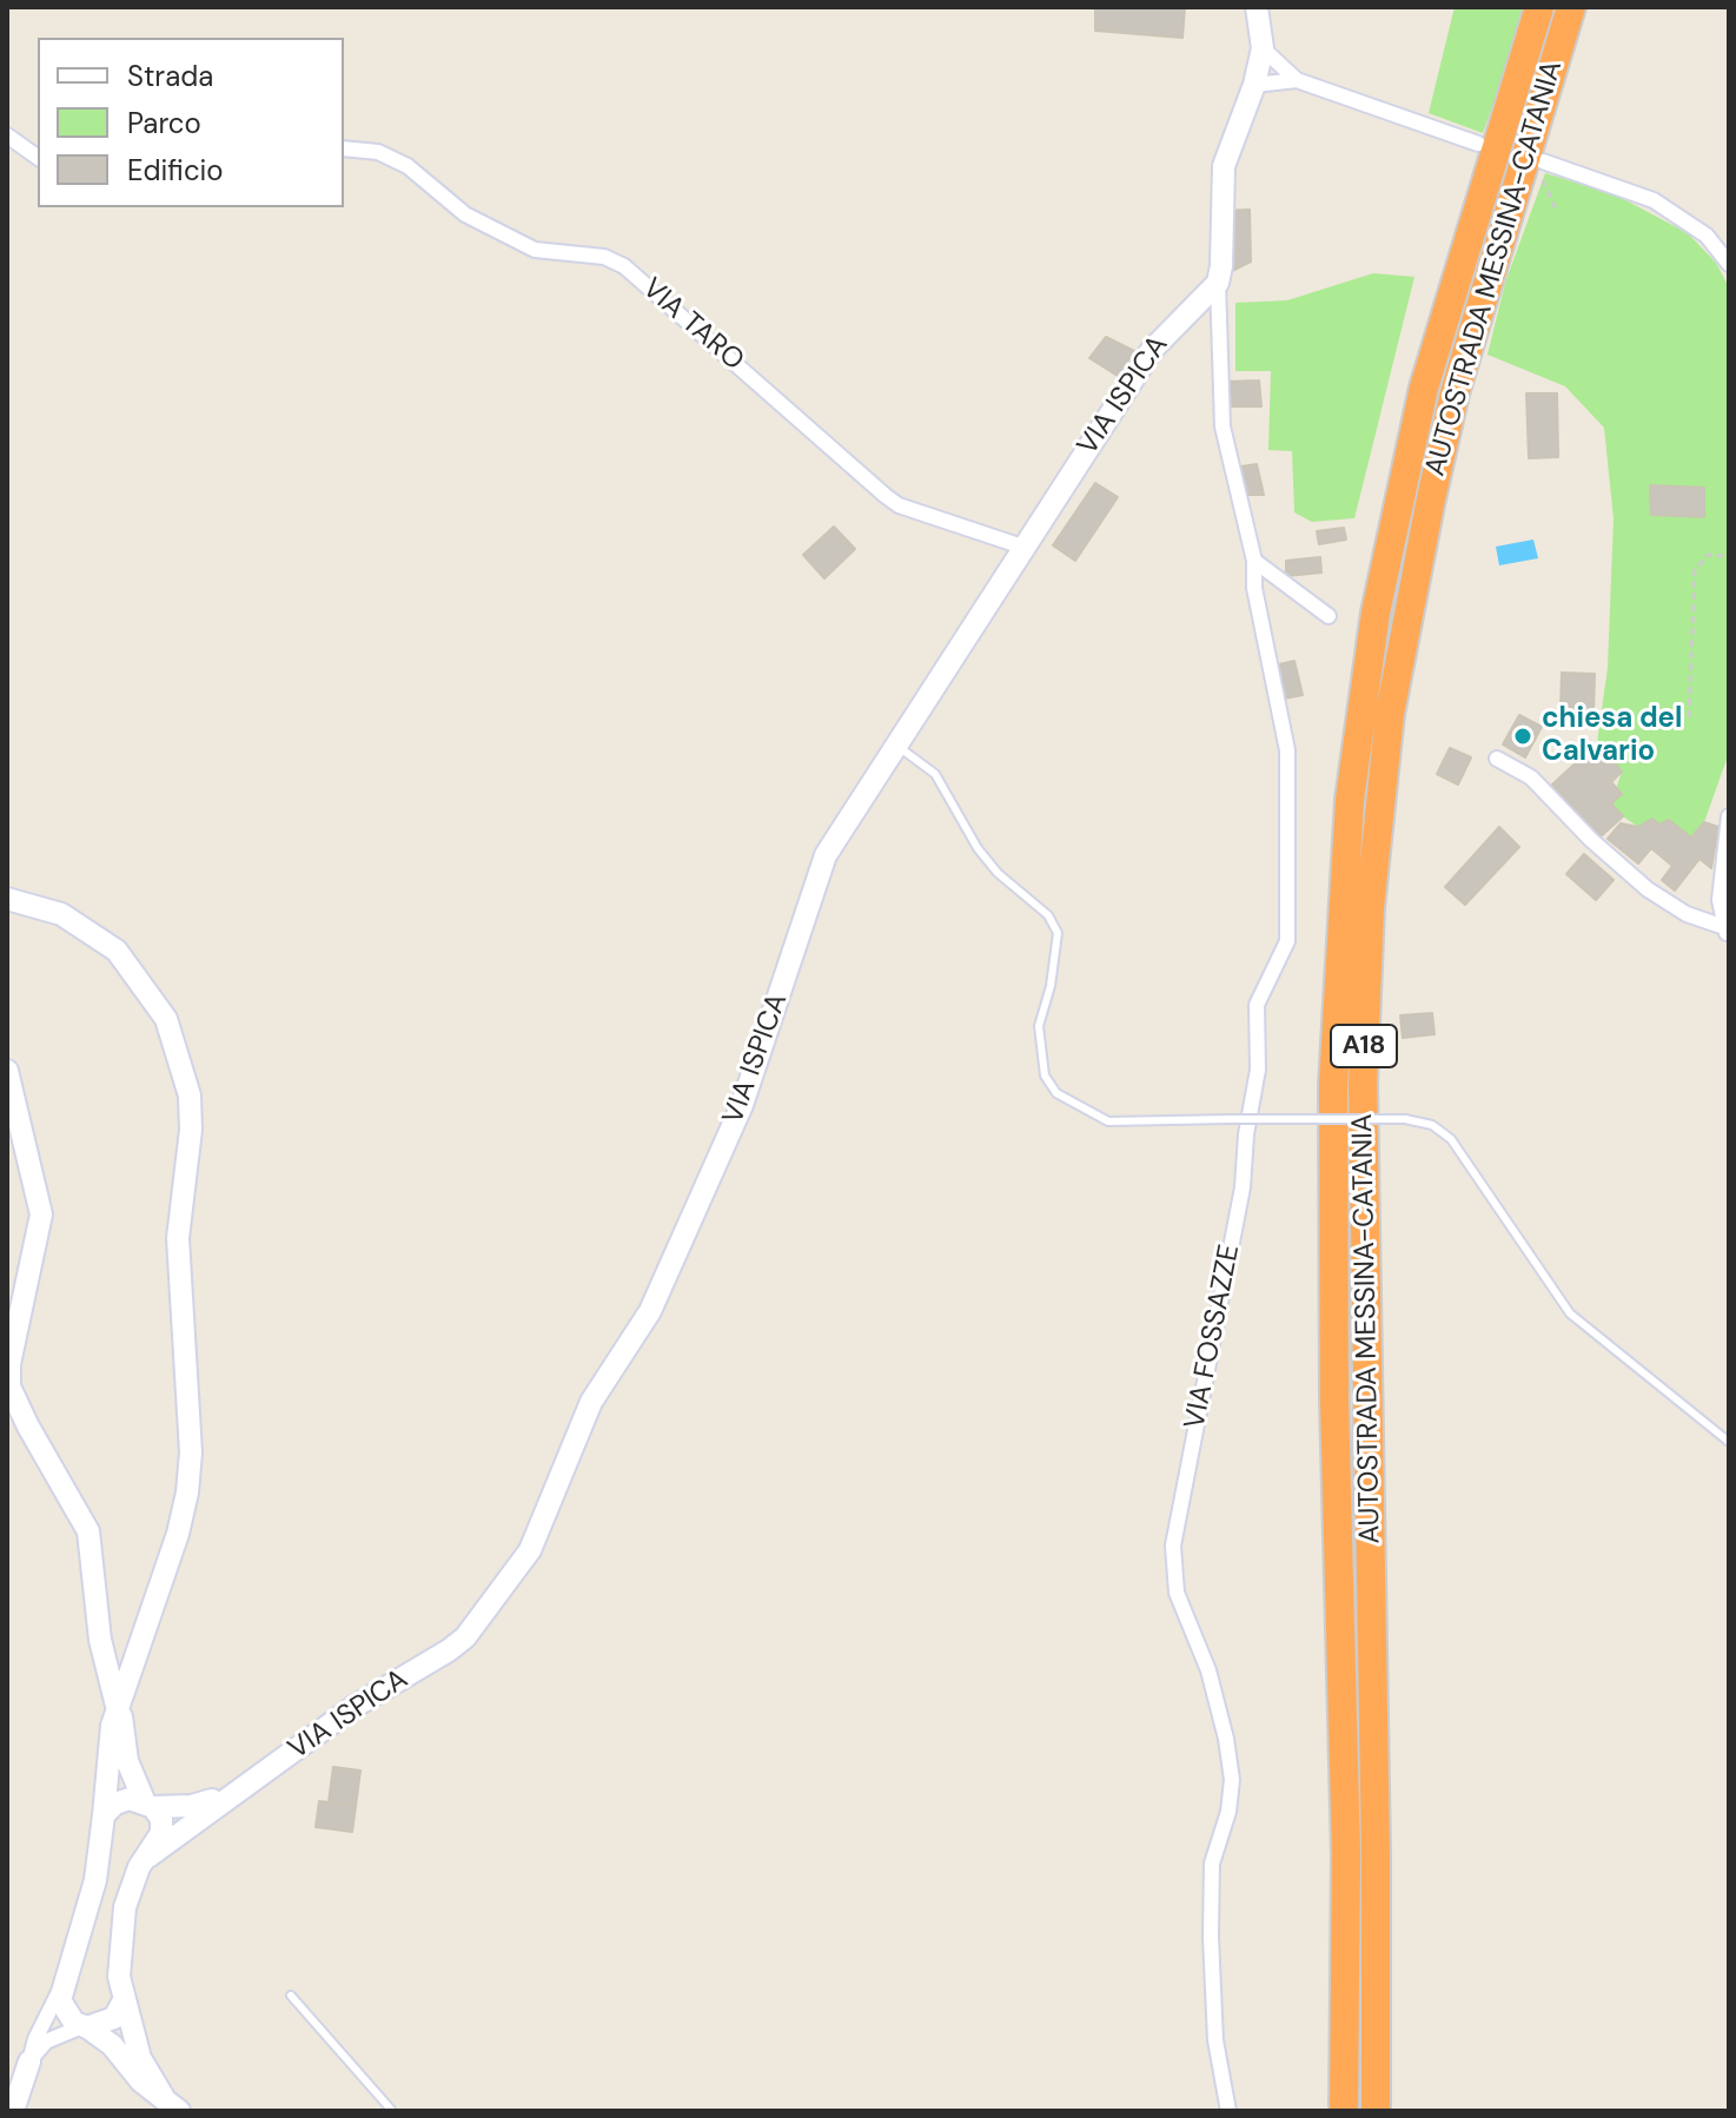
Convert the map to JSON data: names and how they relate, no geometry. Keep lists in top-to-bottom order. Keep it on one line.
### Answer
{"streets":{"highway":["AUTOSTRADA MESSINA-CATANIA","A18"],"street":["VIA TARO","VIA ISPICA","VIA FOSSAZZE"]},"crossings":[["VIA TARO","VIA ISPICA"]],"places":["chiesa del Calvario"],"legend":["Strada","Parco","Edificio"]}
